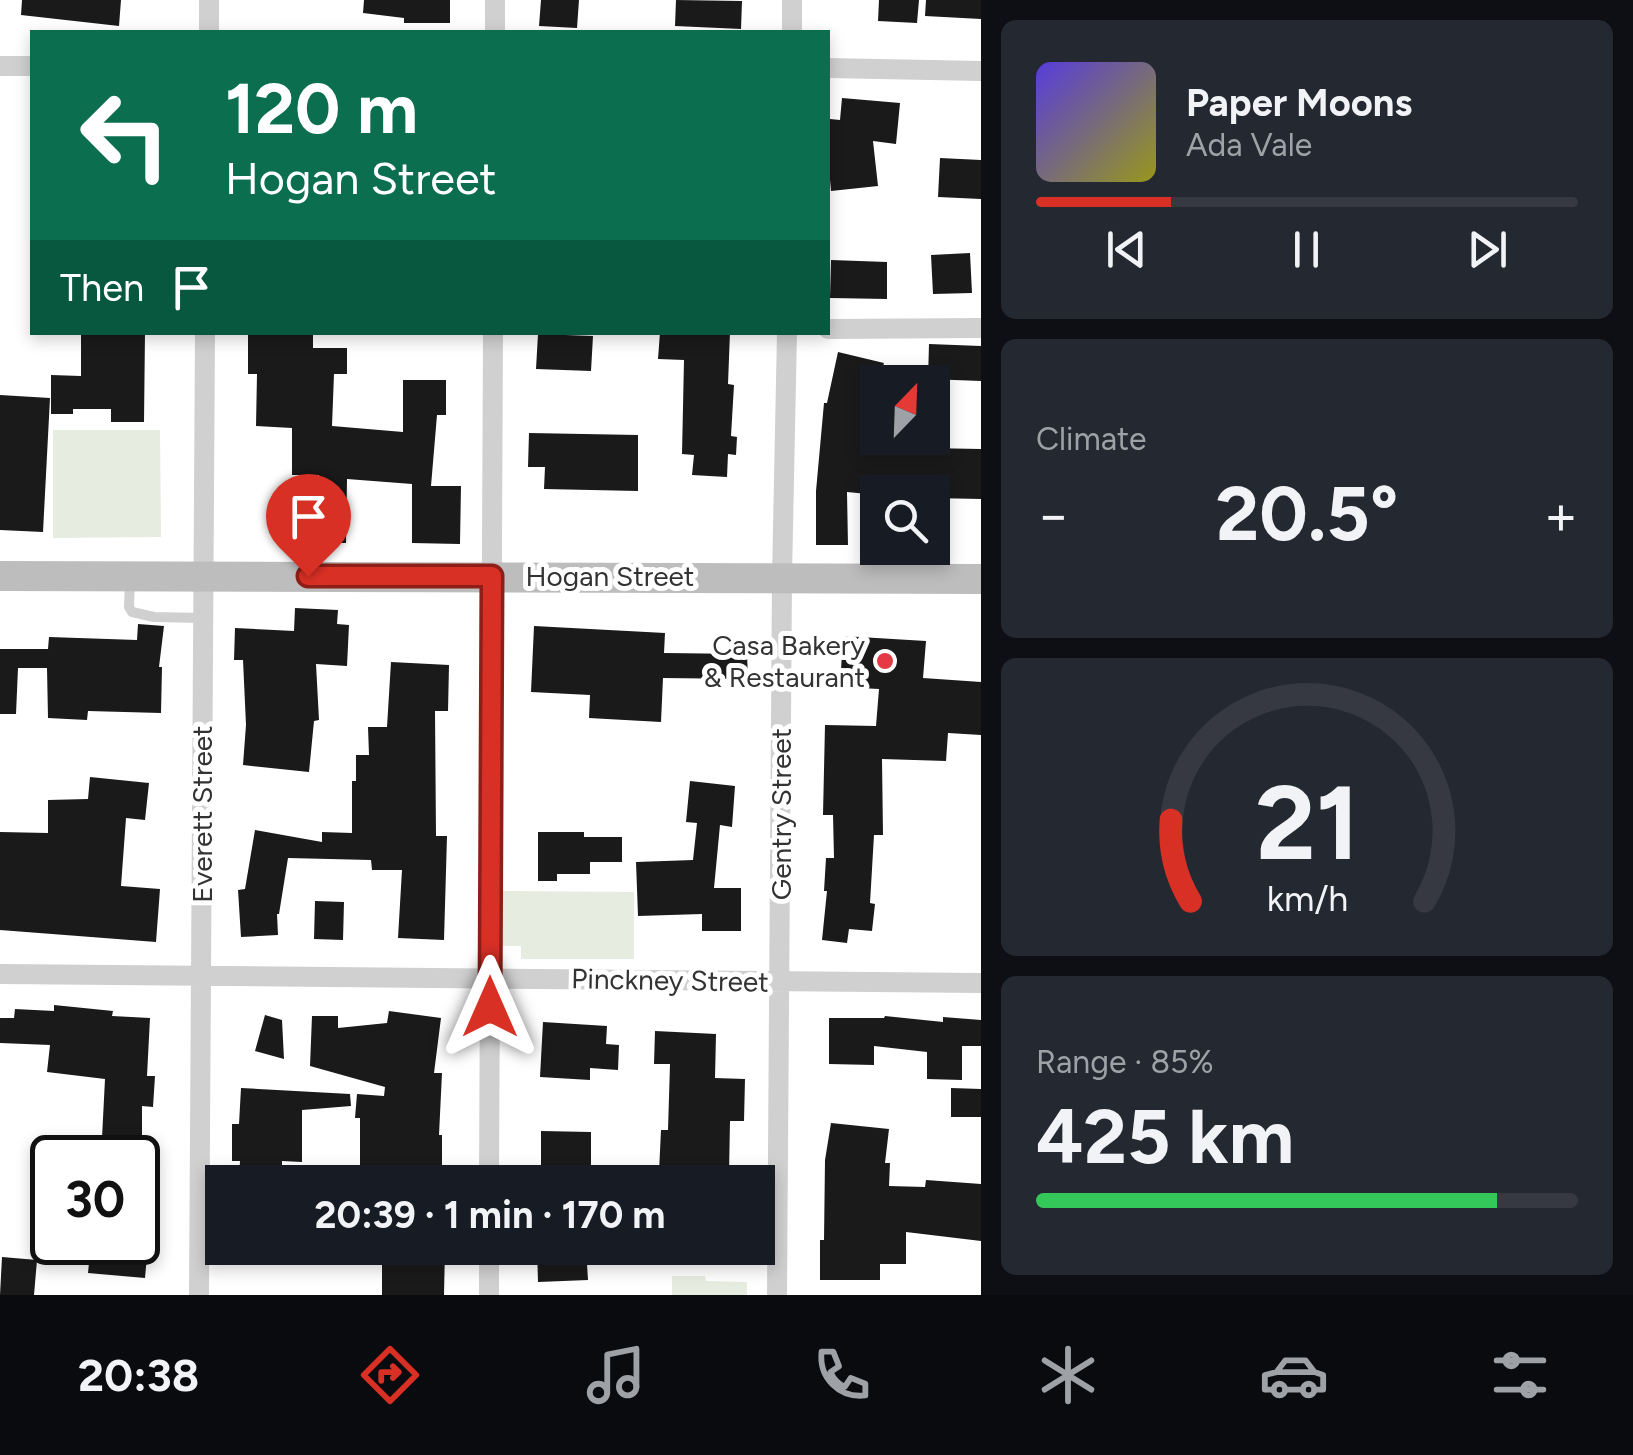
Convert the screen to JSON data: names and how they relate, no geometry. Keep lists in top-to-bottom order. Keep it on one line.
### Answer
{"streets":{"main road":["Hogan Street"],"street":["Everett Street","Gentry Street","Pinckney Street"]},"crossings":[["Hogan Street","Everett Street"],["Hogan Street","Gentry Street"],["Everett Street","Pinckney Street"],["Gentry Street","Pinckney Street"]],"places":["Casa Bakery & Restaurant"],"north":"top right","page":{"turn":["120 m","Hogan Street"],"song":["Paper Moons","Ada Vale"],"then":"Then","tile":["Climate",["Range · 85%","425 km"]],"heat":["−","20.5°","+"],"limit":"30","trip":"20:39 · 1 min · 170 m","tabs":"20:38","gauge":["21","km/h"]}}
